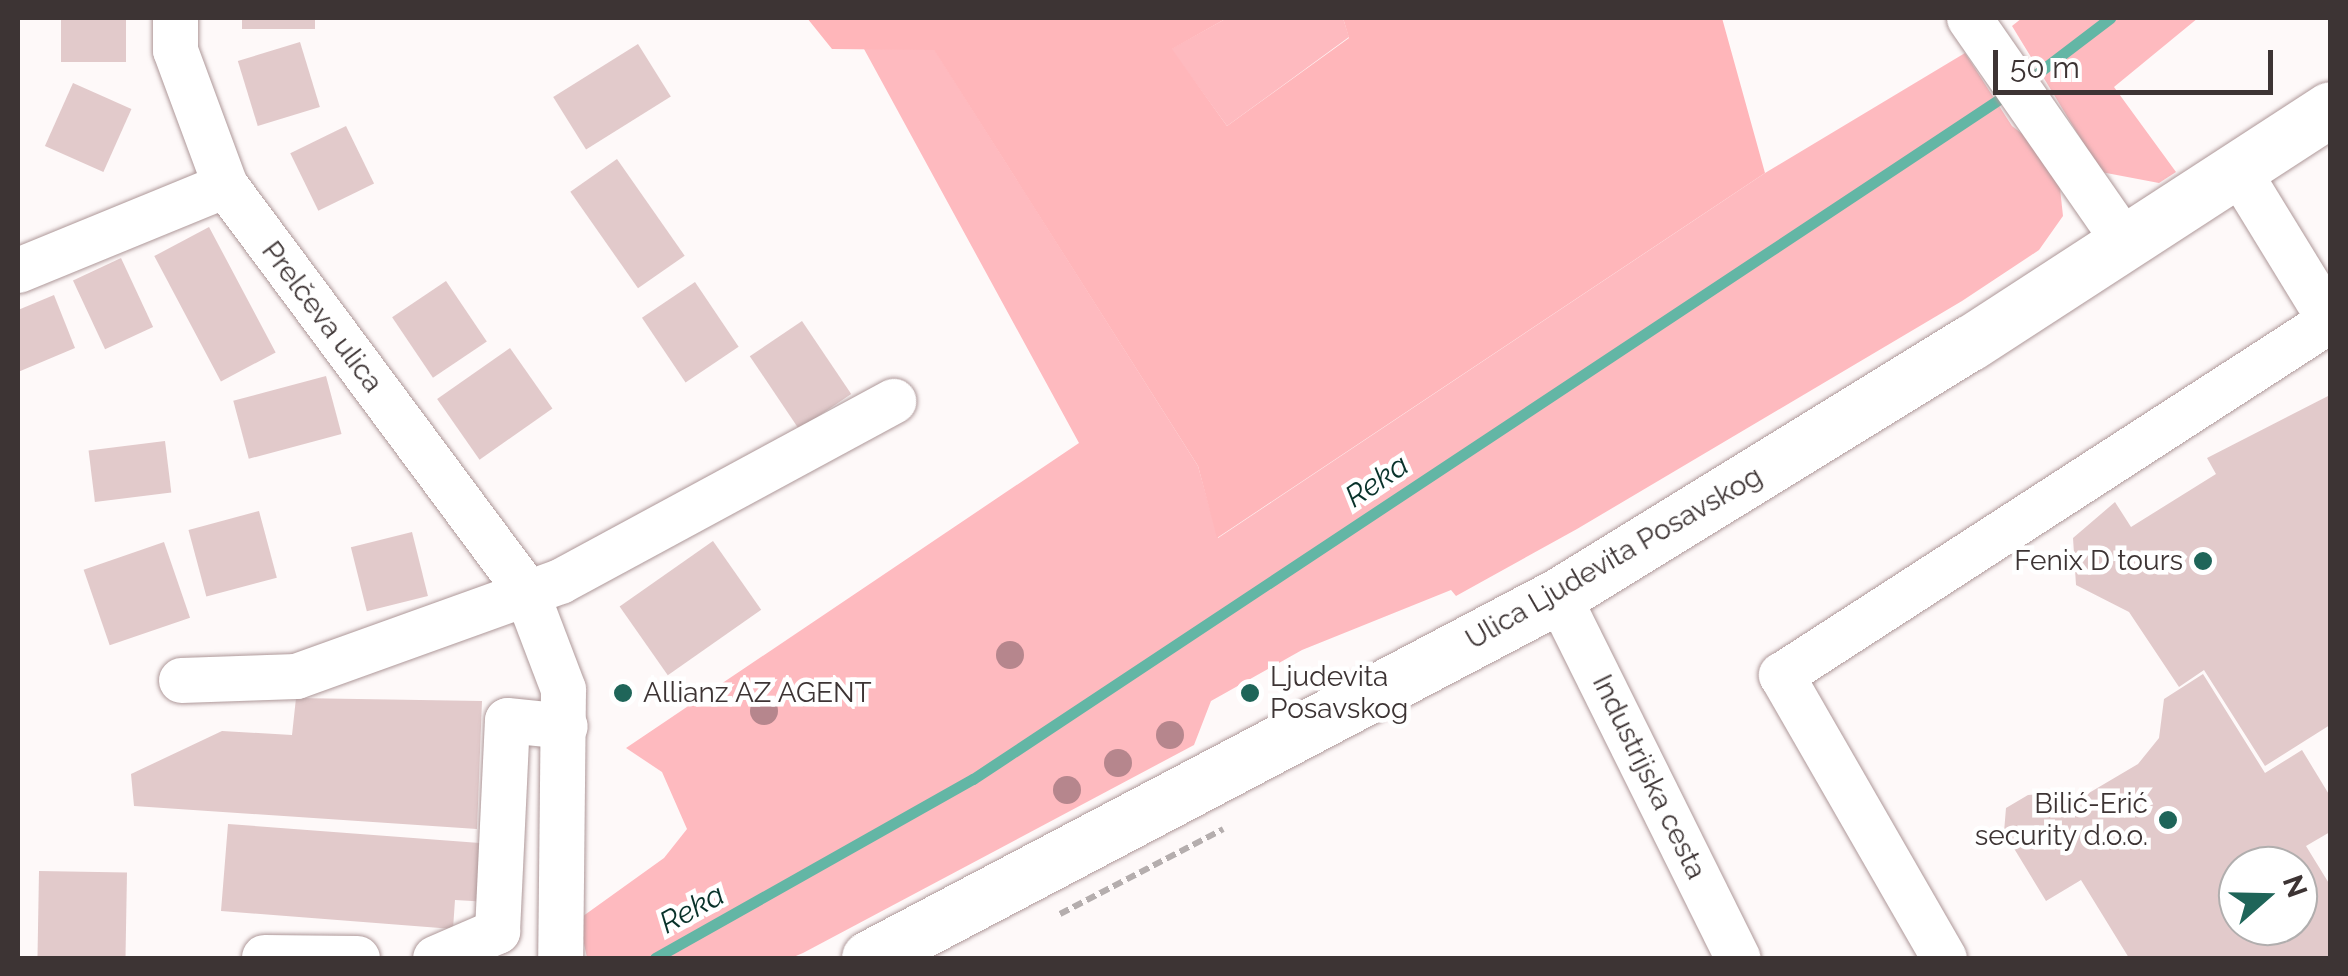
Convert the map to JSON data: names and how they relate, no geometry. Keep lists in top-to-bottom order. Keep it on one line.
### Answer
{"streets":{"main road":["Ulica Ljudevita Posavskog"],"street":["Prelčeva ulica","Industrijska cesta"]},"crossings":[["Ulica Ljudevita Posavskog","Industrijska cesta"]],"water":["Reka"],"places":["Fenix D tours","Allianz AZ AGENT","Ljudevita Posavskog","Bilić-Erić security d.o.o."],"scale_bar":"50 m","north":"right"}
